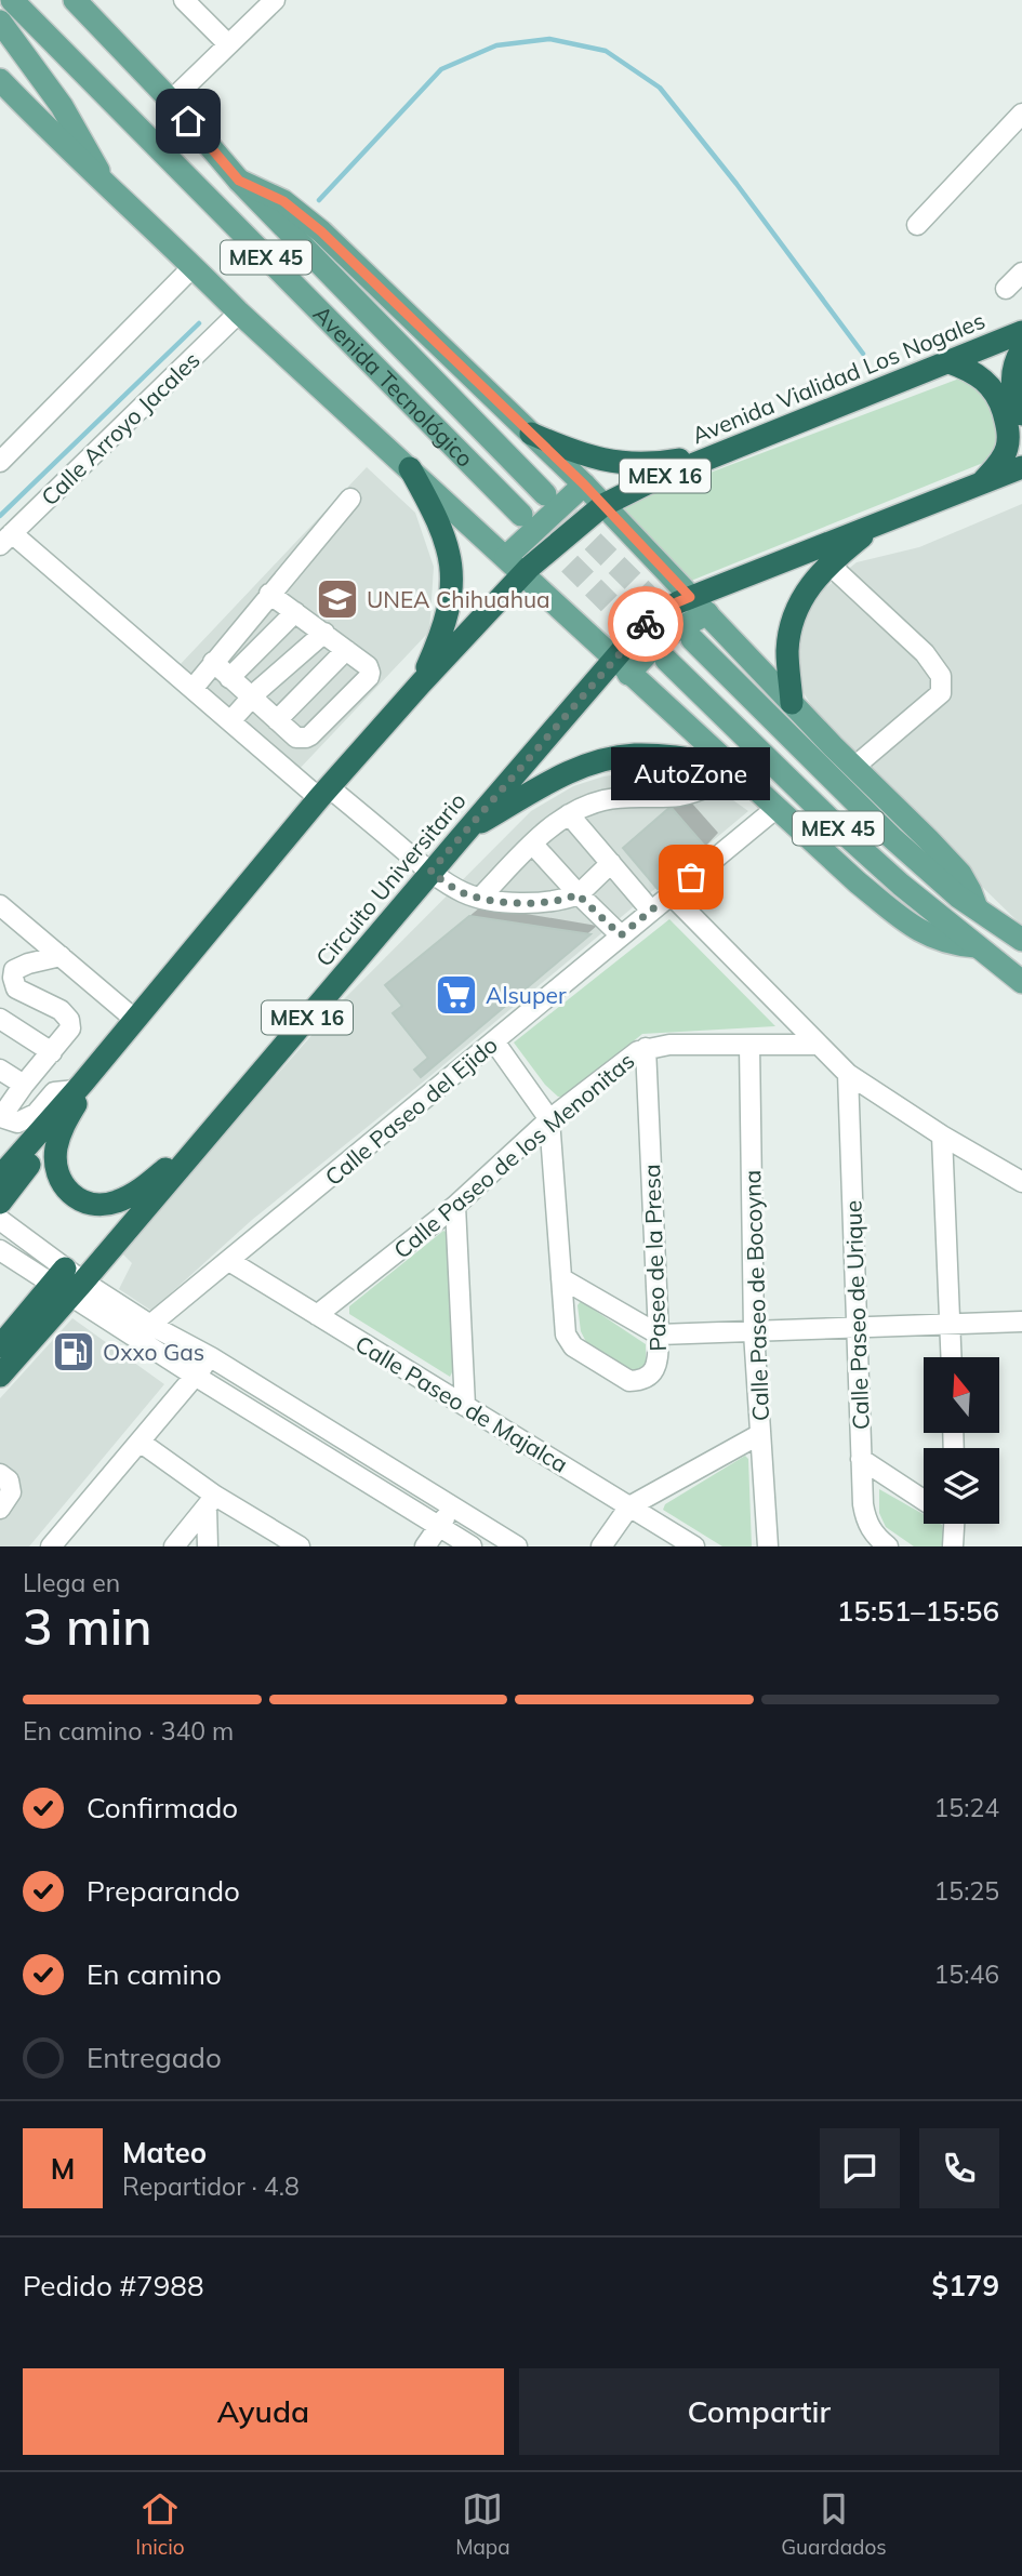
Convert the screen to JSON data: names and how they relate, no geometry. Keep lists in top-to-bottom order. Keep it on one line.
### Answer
{"streets":{"highway":["MEX 45","Avenida Vialidad Los Nogales","MEX 16","Circuito Universitario"],"main road":["Avenida Tecnológico"],"street":["Calle Arroyo Jacales","Calle Paseo del Ejido","Calle Paseo de los Menonitas","Paseo de la Presa","Calle Paseo de Bocoyna","Calle Paseo de Urique","Calle Paseo de Majalca"]},"crossings":[["MEX 45","Avenida Vialidad Los Nogales"],["MEX 45","Avenida Tecnológico"],["MEX 45","Calle Arroyo Jacales"],["MEX 45","MEX 16"],["MEX 45","Circuito Universitario"],["Avenida Vialidad Los Nogales","MEX 16"],["Calle Paseo del Ejido","Calle Paseo de Majalca"],["Calle Paseo de los Menonitas","Paseo de la Presa"],["Calle Paseo de los Menonitas","Calle Paseo de Bocoyna"],["Calle Paseo de los Menonitas","Calle Paseo de Majalca"]],"places":{"school or university":["UNEA Chihuahua"],"other":["AutoZone"],"supermarket":["Alsuper"],"fuel station":["Oxxo Gas"]},"north":"top","page":{"bubble":"AutoZone","heading":["3 min","Llega en","15:51–15:56"],"panel":["Mateo","Repartidor · 4.8","Pedido #7988","$179"],"bar":"En camino · 340 m","list":[["Confirmado","15:24"],["Preparando","15:25"],["En camino","15:46"],"Entregado"],"round":"M","buttons":["Ayuda","Compartir"],"tabs":["Inicio","Mapa","Guardados"]}}
